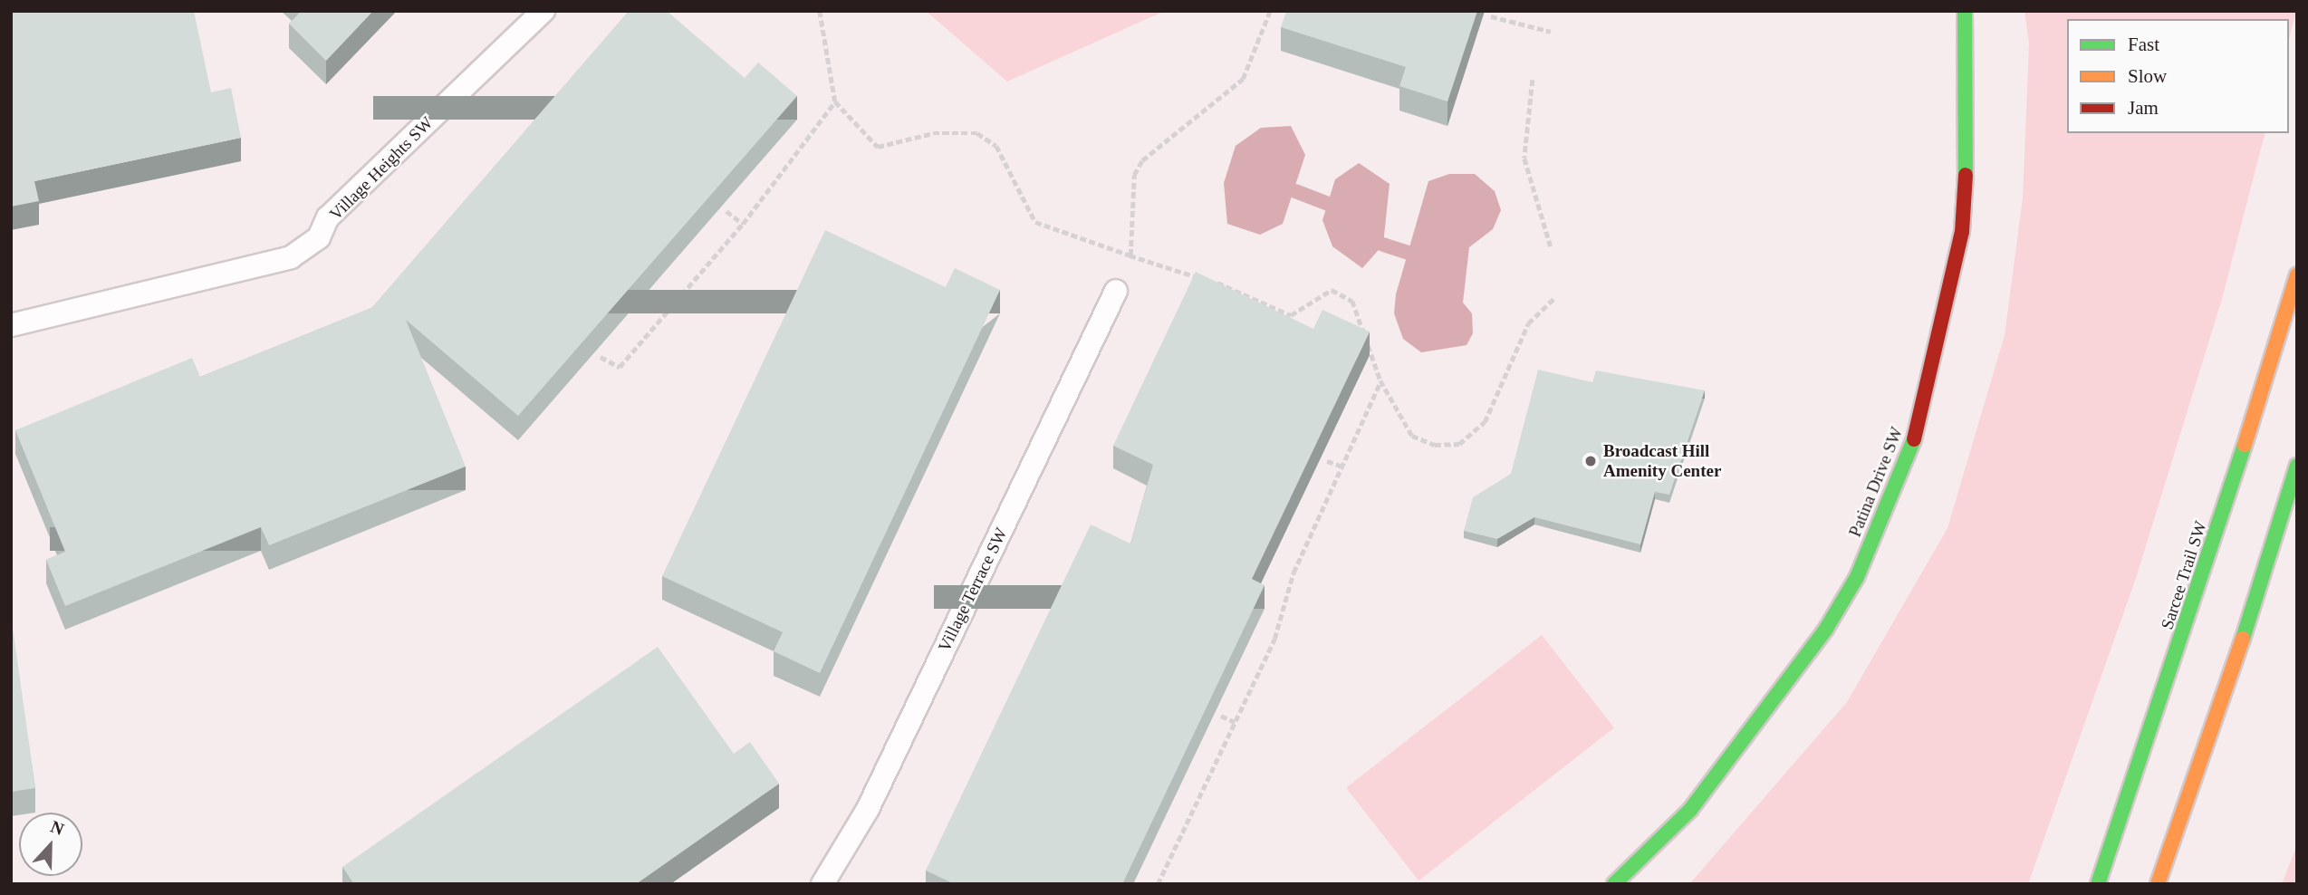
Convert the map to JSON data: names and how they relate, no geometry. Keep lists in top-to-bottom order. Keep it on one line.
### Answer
{"streets":{"main road":["Patina Drive SW","Sarcee Trail SW"],"lane":["Village Heights SW","Village Terrace SW"]},"places":["Broadcast Hill Amenity Center"],"legend":["Fast","Slow","Jam"],"north":"top"}
